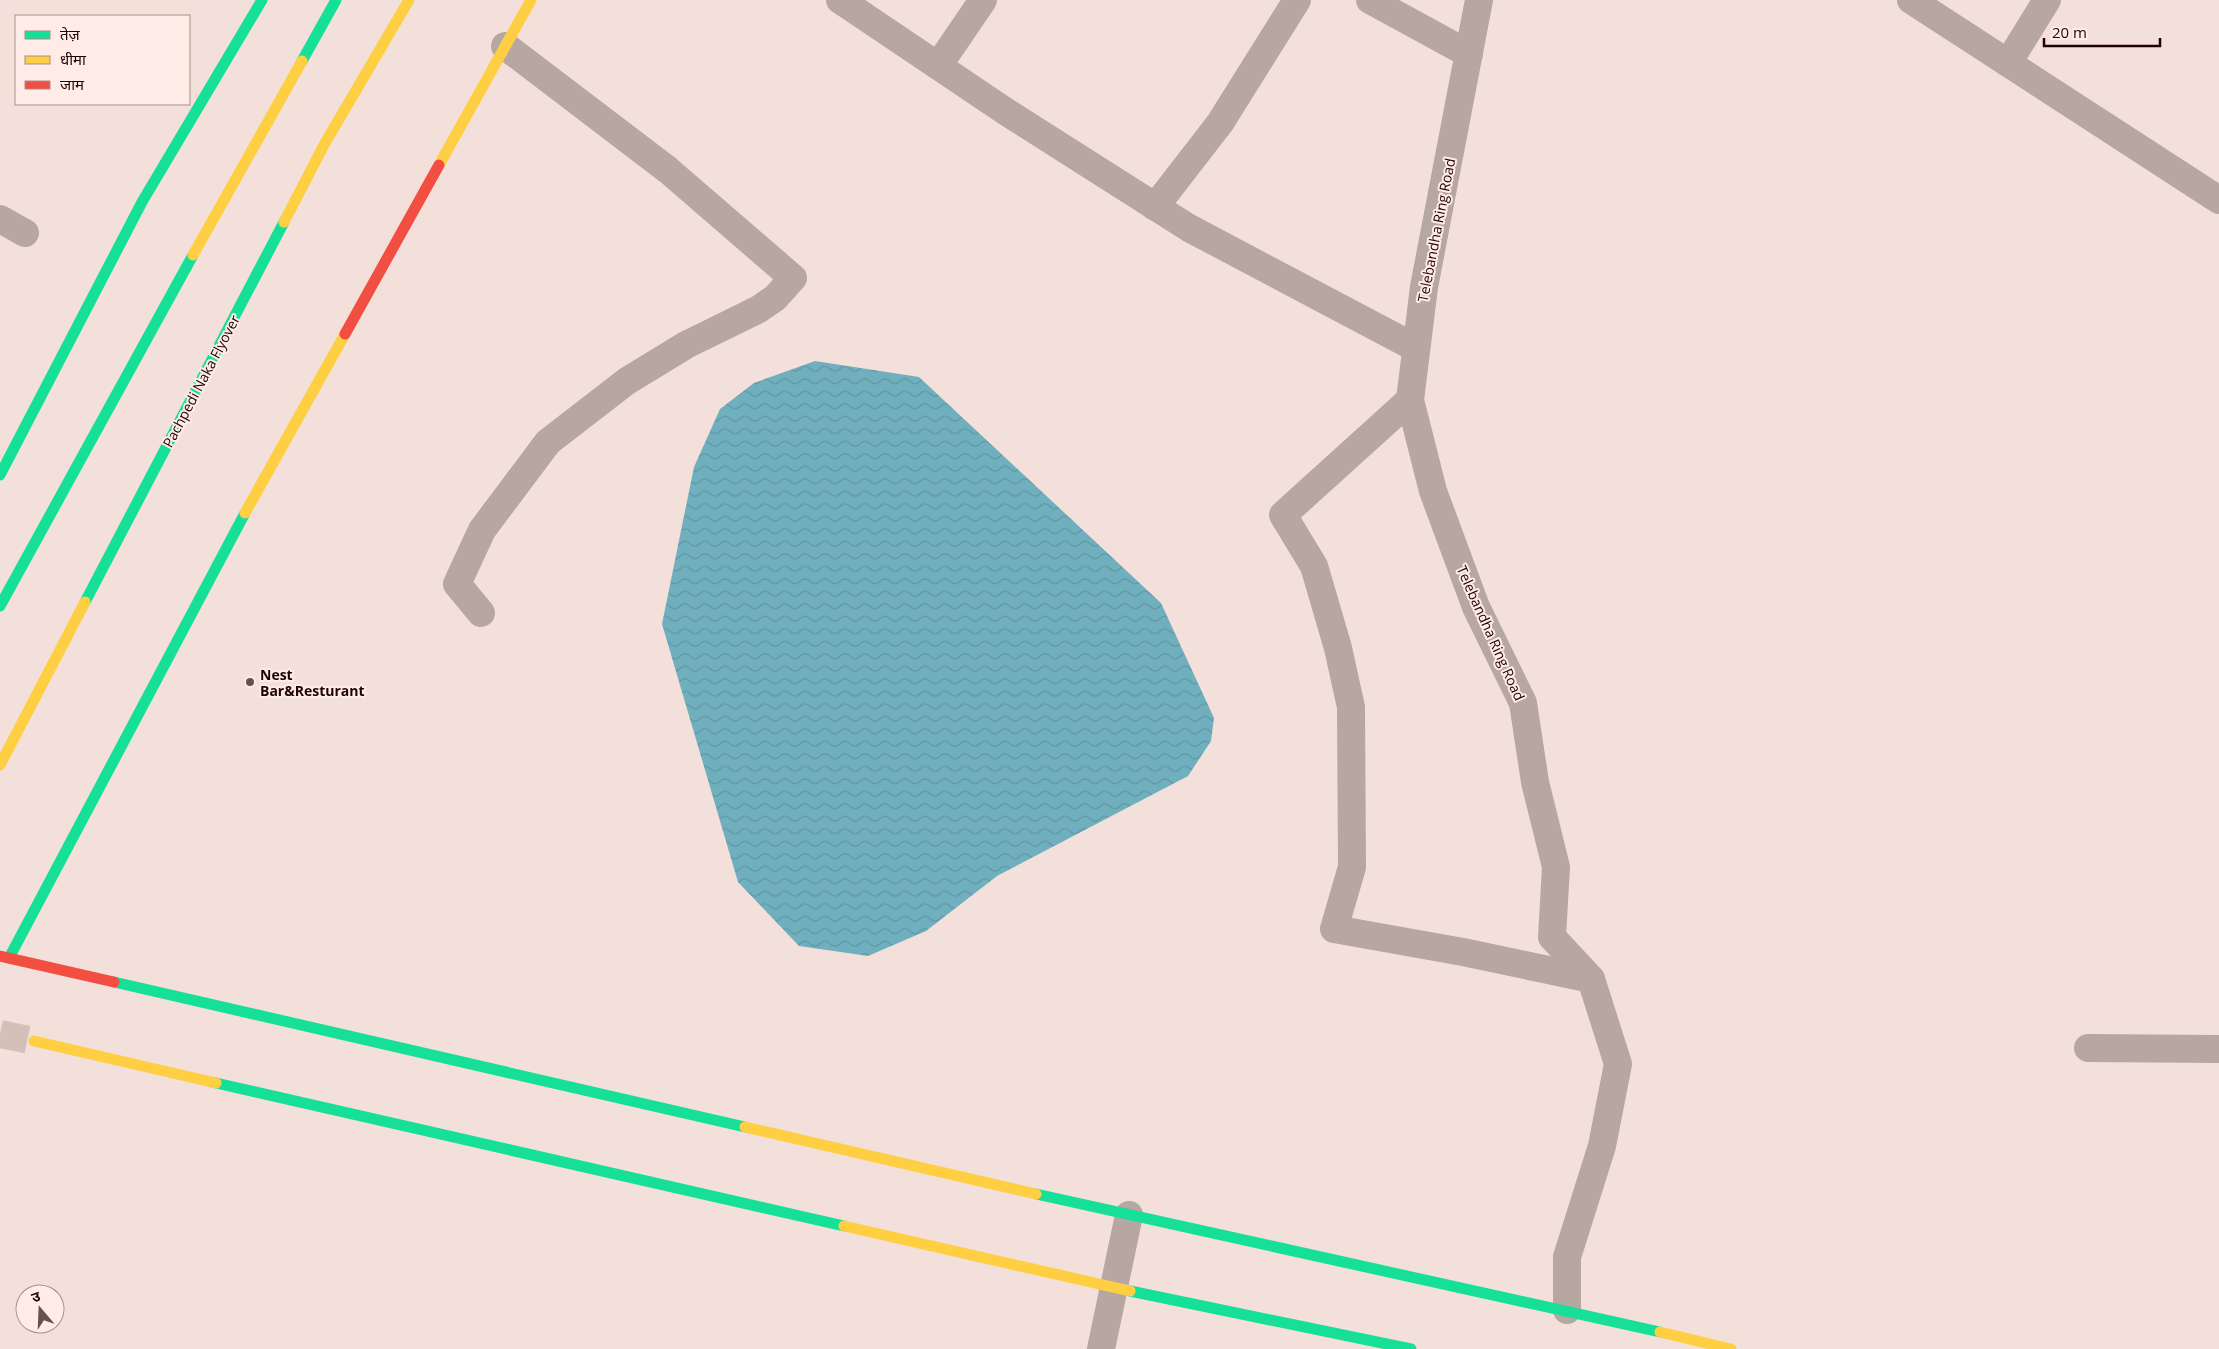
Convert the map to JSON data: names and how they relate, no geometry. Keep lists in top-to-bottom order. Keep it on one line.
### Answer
{"streets":{"main road":["Pachpedi Naka Flyover"],"street":["Telebandha Ring Road"]},"places":["Nest Bar&Resturant"],"legend":["तेज़","धीमा","जाम"],"scale_bar":"20 m","north":"top"}
